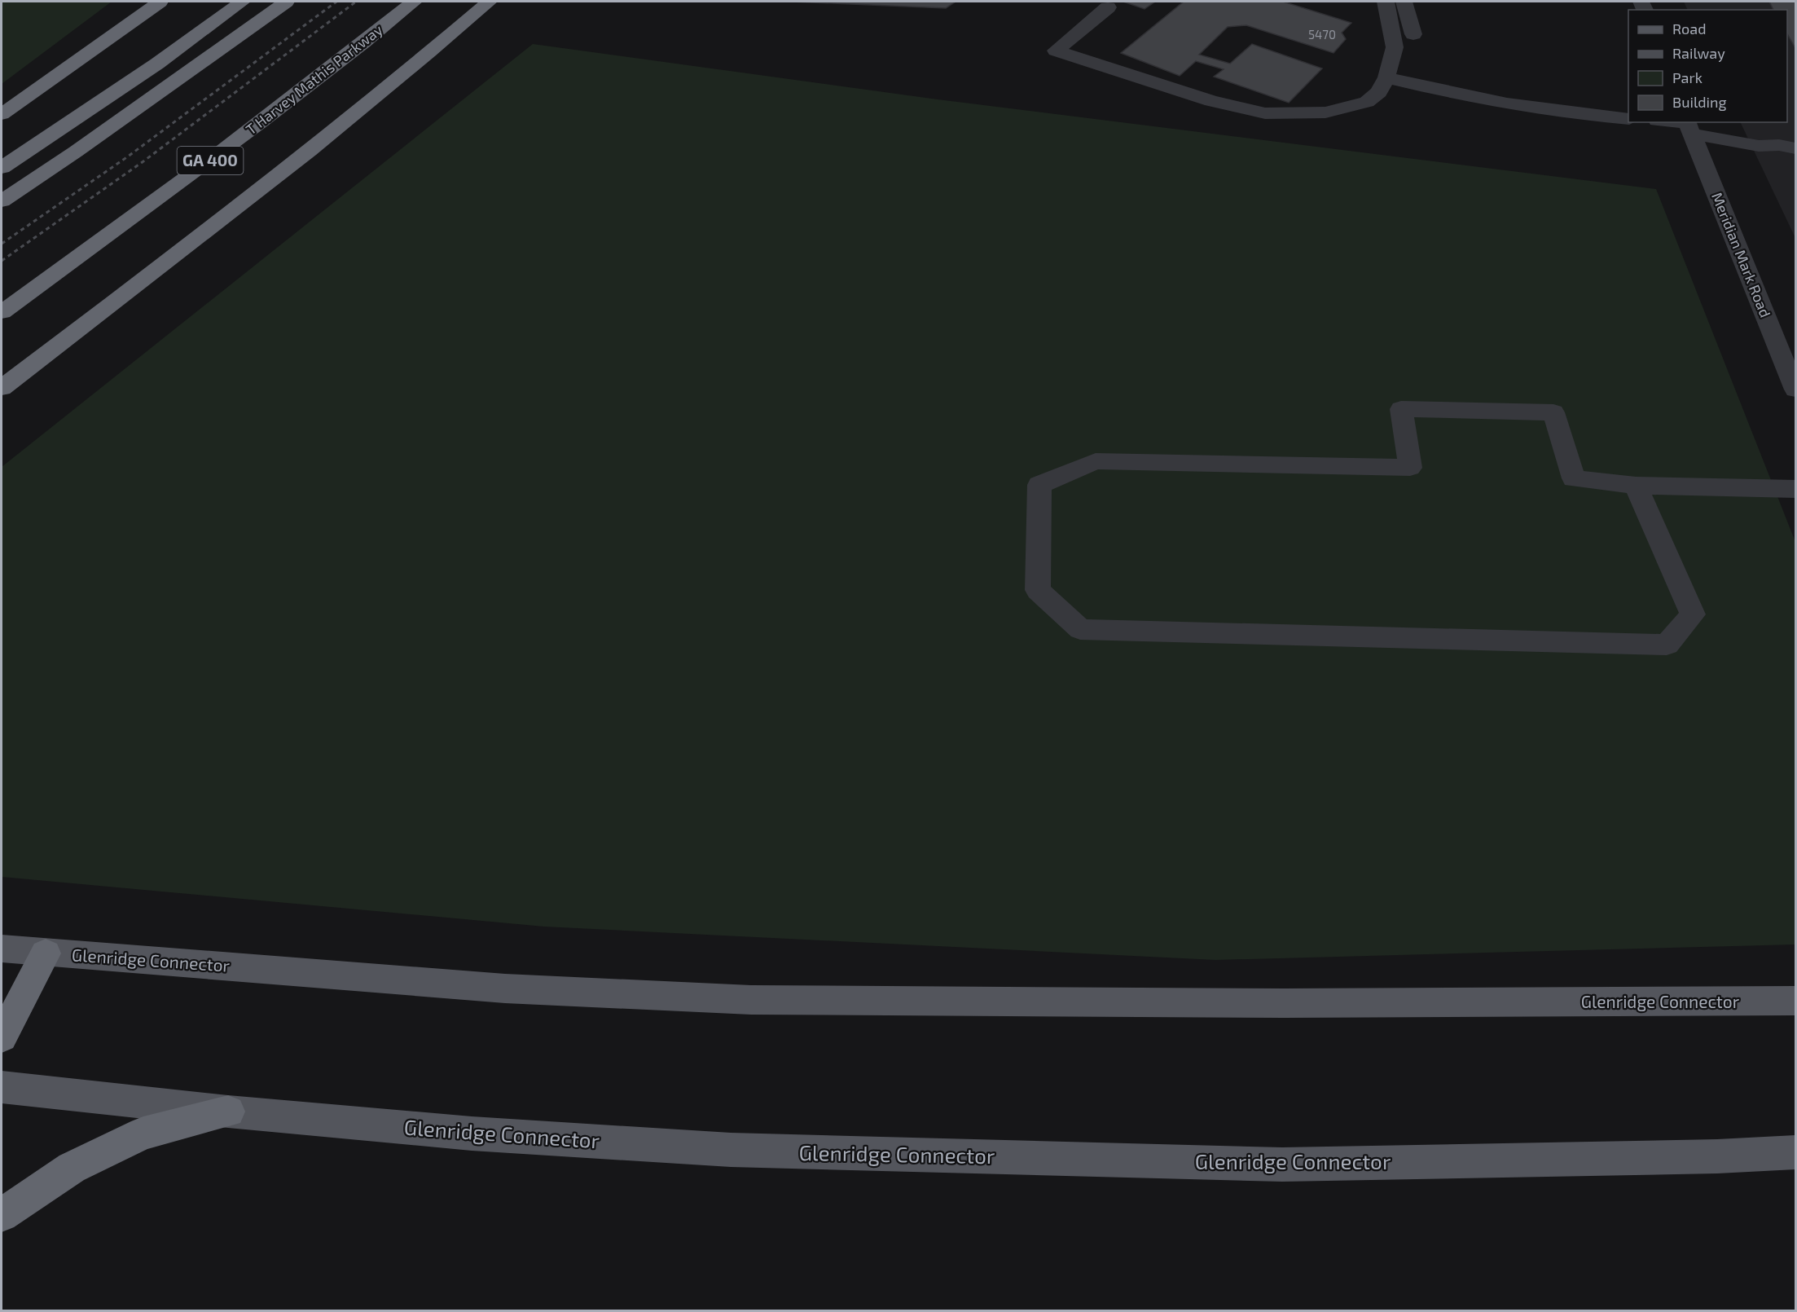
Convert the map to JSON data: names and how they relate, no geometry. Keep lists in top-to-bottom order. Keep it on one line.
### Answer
{"streets":{"highway":["T Harvey Mathis Parkway","GA 400"],"main road":["Glenridge Connector"],"street":["Meridian Mark Road"]},"house_numbers":["5470"],"legend":["Road","Railway","Park","Building"]}
